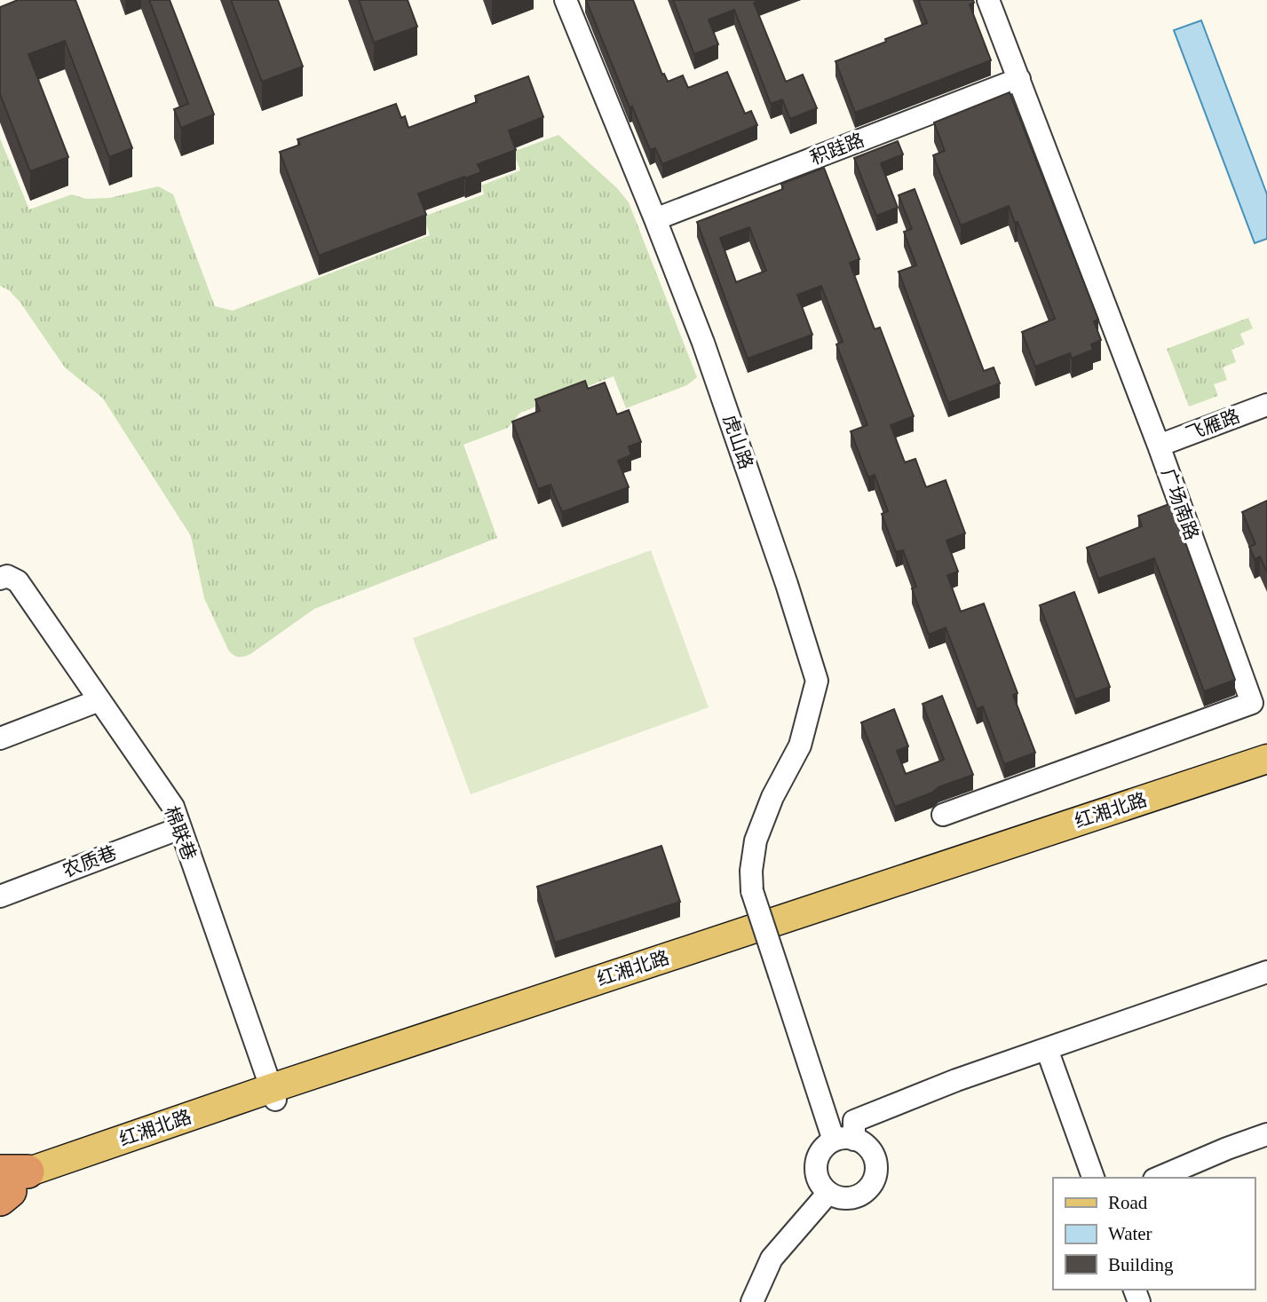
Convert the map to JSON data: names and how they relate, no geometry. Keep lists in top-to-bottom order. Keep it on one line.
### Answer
{"streets":{"main road":["红湘北路"],"street":["积跬路","飞雁路","虎山路","广场南路","棉联巷","农质巷"]},"crossings":[["积跬路","虎山路"],["积跬路","广场南路"],["飞雁路","广场南路"],["红湘北路","棉联巷"],["棉联巷","农质巷"]],"legend":["Road","Water","Building"]}
